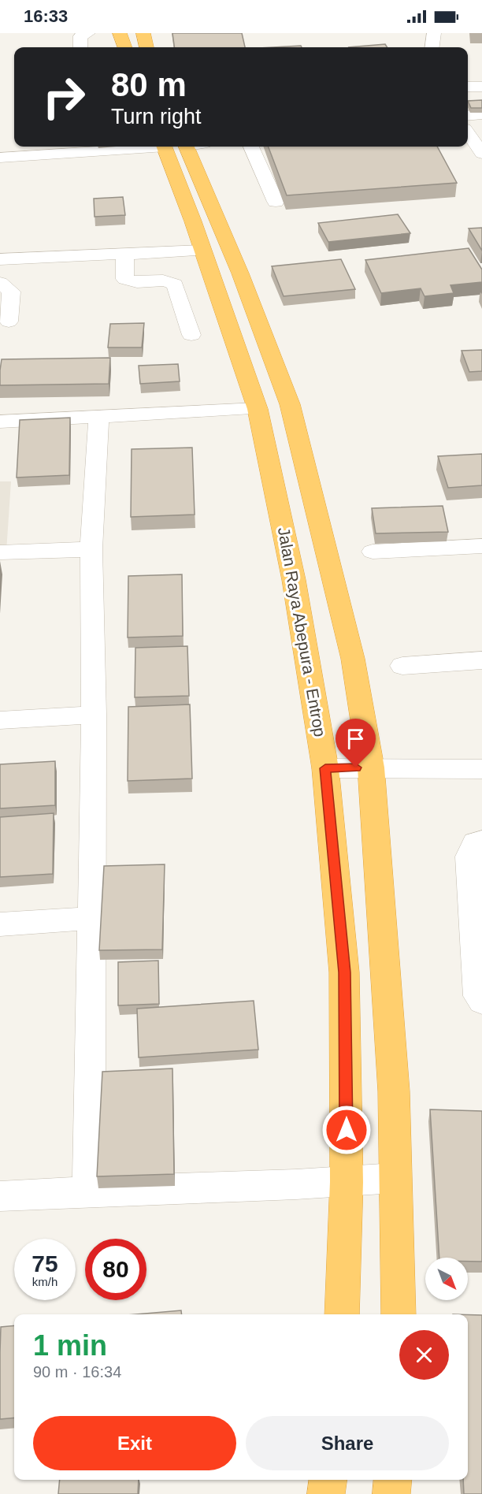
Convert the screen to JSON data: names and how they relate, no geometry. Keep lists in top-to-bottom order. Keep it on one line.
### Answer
{"streets":{"highway":["Jalan Raya Abepura - Entrop"]},"north":"bottom right","page":{"status":"16:33","turn":["80 m","Turn right"],"speed":"75 km/h","limit":"80","heading":["1 min","90 m · 16:34"],"buttons":["Exit","Share"]}}
